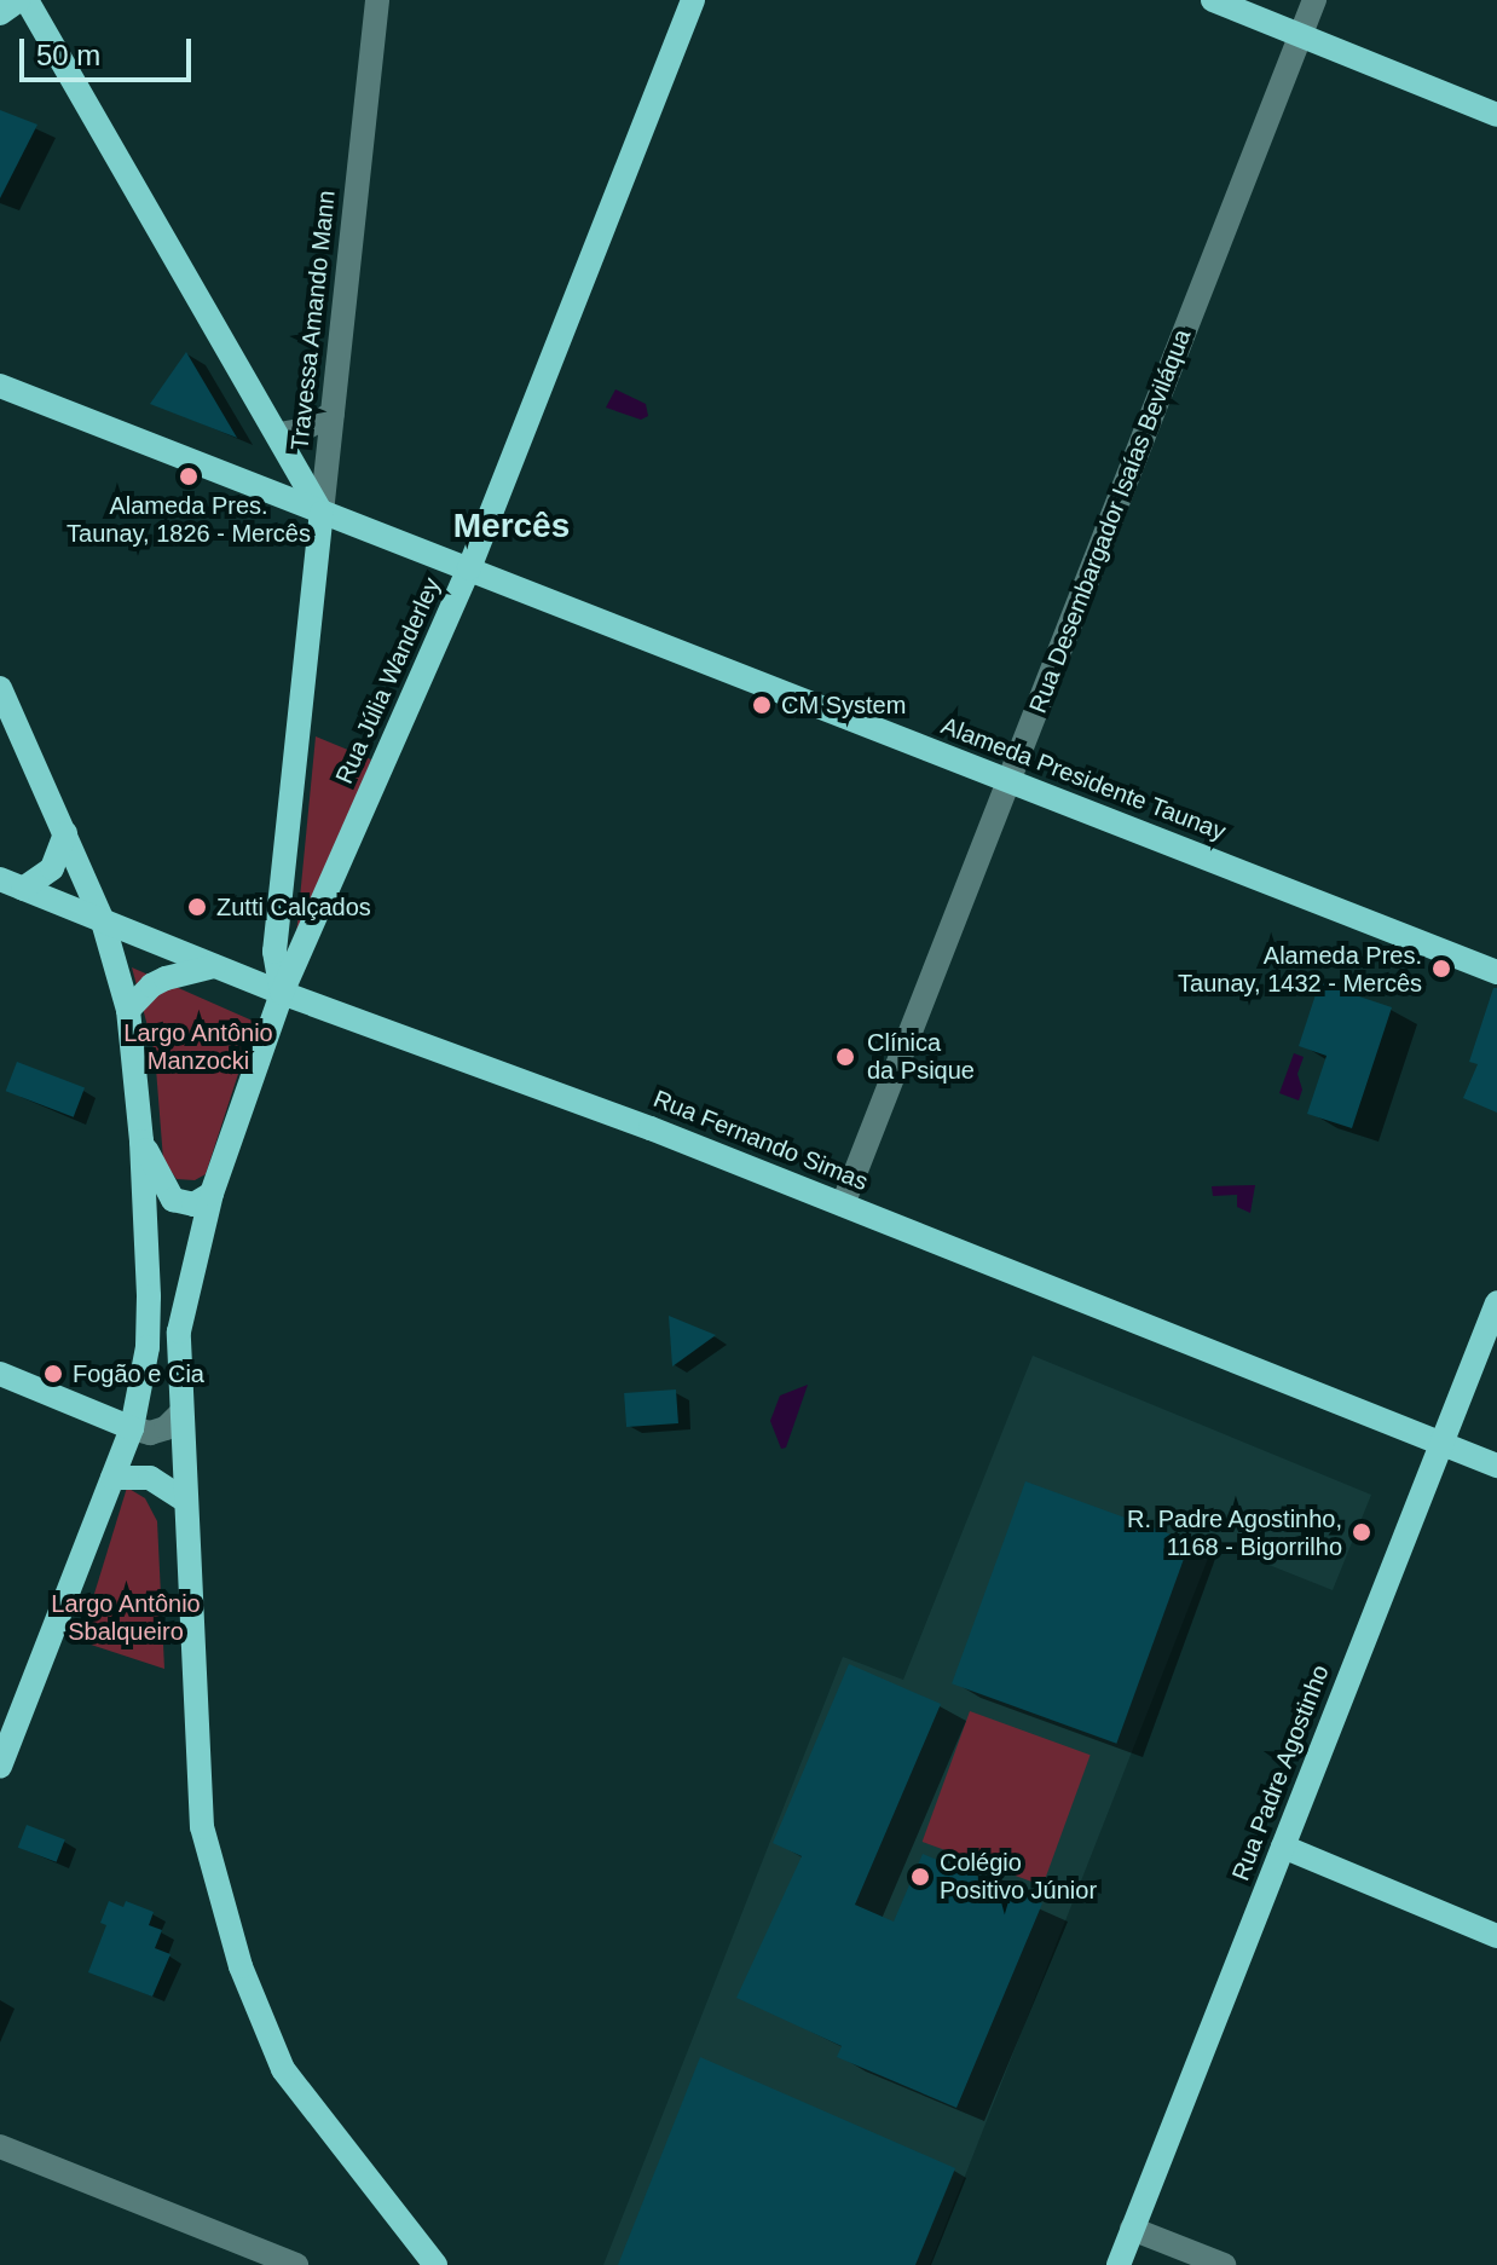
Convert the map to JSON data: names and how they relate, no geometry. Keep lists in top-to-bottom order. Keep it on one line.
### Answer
{"streets":{"main road":["Travessa Amando Mann","Rua Júlia Wanderley","Alameda Presidente Taunay","Rua Fernando Simas","Rua Padre Agostinho"],"street":["Rua Desembargador Isaías Beviláqua"]},"crossings":[["Travessa Amando Mann","Rua Júlia Wanderley"],["Travessa Amando Mann","Alameda Presidente Taunay"],["Travessa Amando Mann","Rua Fernando Simas"],["Rua Desembargador Isaías Beviláqua","Alameda Presidente Taunay"],["Rua Desembargador Isaías Beviláqua","Rua Fernando Simas"],["Rua Júlia Wanderley","Alameda Presidente Taunay"],["Rua Júlia Wanderley","Rua Fernando Simas"],["Rua Fernando Simas","Rua Padre Agostinho"]],"districts":["Mercês"],"parks":["Largo Antônio Manzocki","Largo Antônio Sbalqueiro"],"places":["Alameda Pres. Taunay, 1826 - Mercês","CM System","Zutti Calçados","Alameda Pres. Taunay, 1432 - Mercês","Clínica da Psique","Fogão e Cia","R. Padre Agostinho, 1168 - Bigorrilho","Colégio Positivo Júnior"],"scale_bar":"50 m"}
